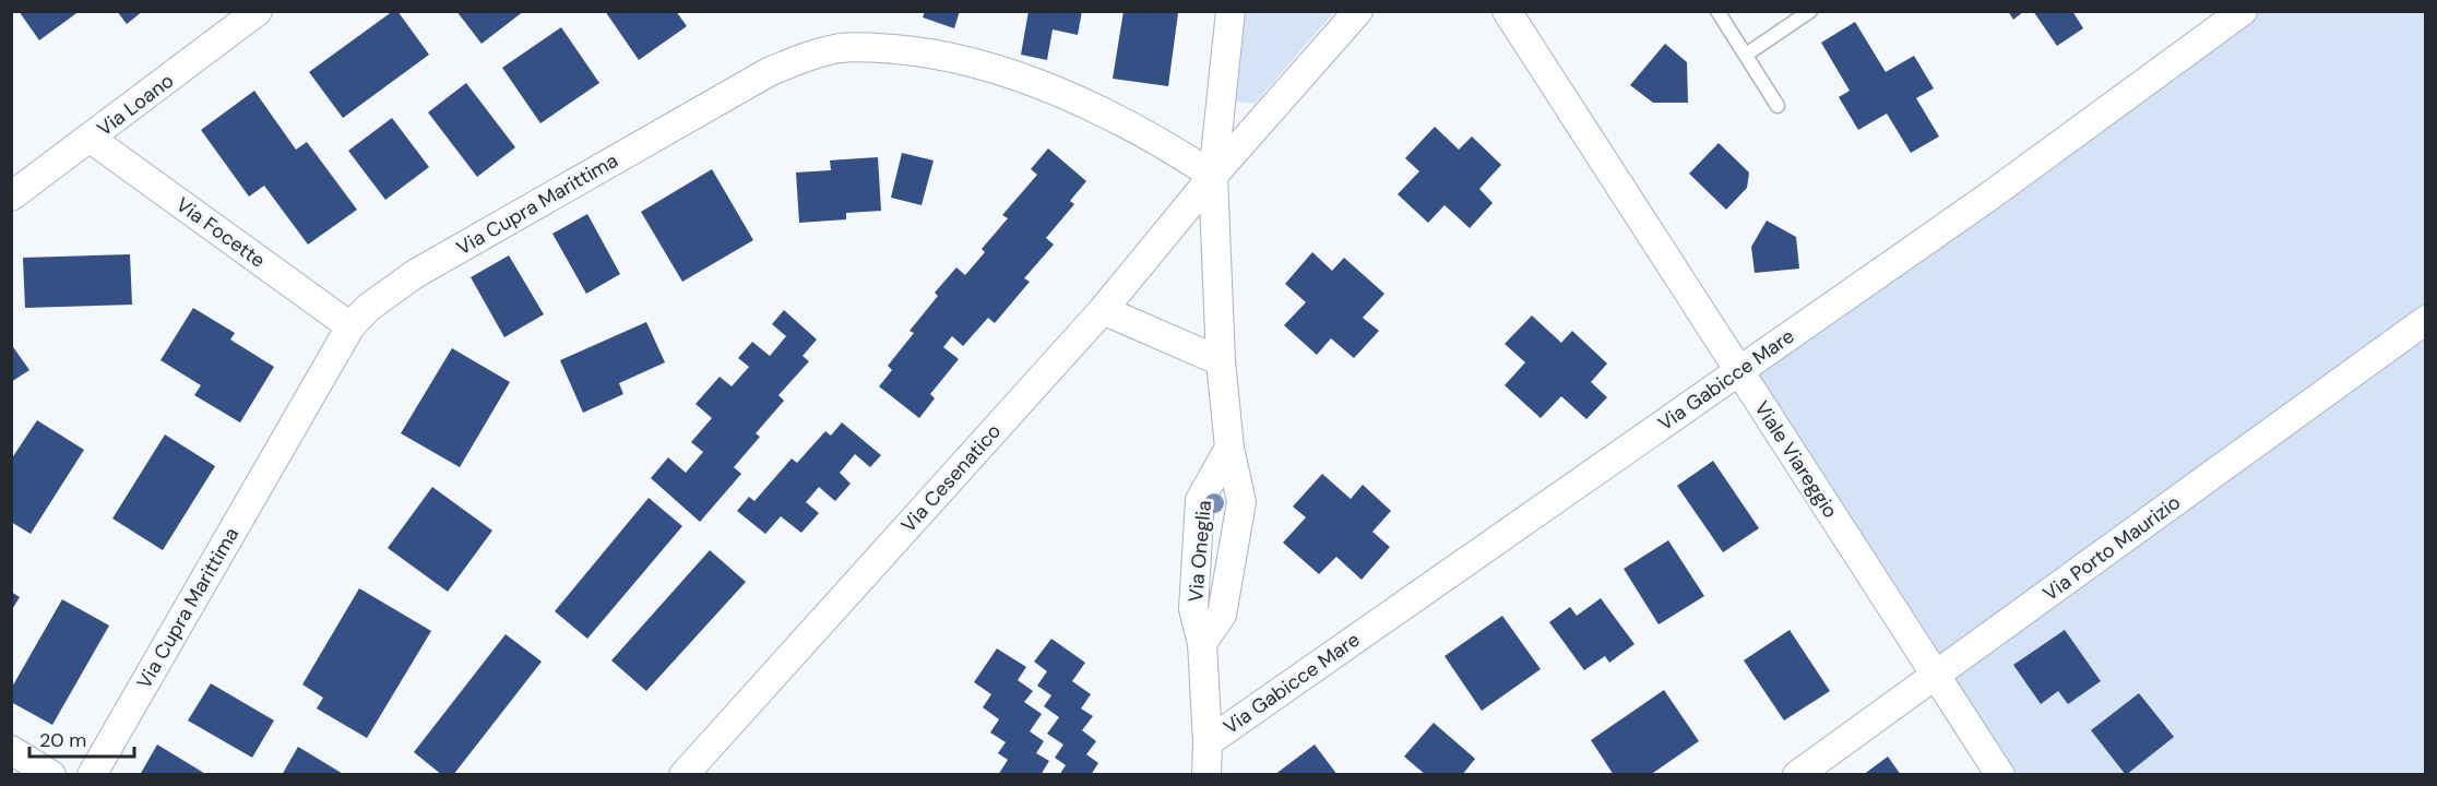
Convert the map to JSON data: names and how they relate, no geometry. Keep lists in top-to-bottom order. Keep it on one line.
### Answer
{"streets":{"street":["Via Loano","Via Cupra Marittima","Via Focette","Via Gabicce Mare","Viale Viareggio","Via Cesenatico","Via Porto Maurizio","Via Oneglia"]},"crossings":[["Via Loano","Via Focette"],["Via Cupra Marittima","Via Focette"],["Via Cupra Marittima","Via Cesenatico"],["Via Gabicce Mare","Viale Viareggio"],["Via Gabicce Mare","Via Oneglia"],["Viale Viareggio","Via Porto Maurizio"]],"scale_bar":"20 m"}
